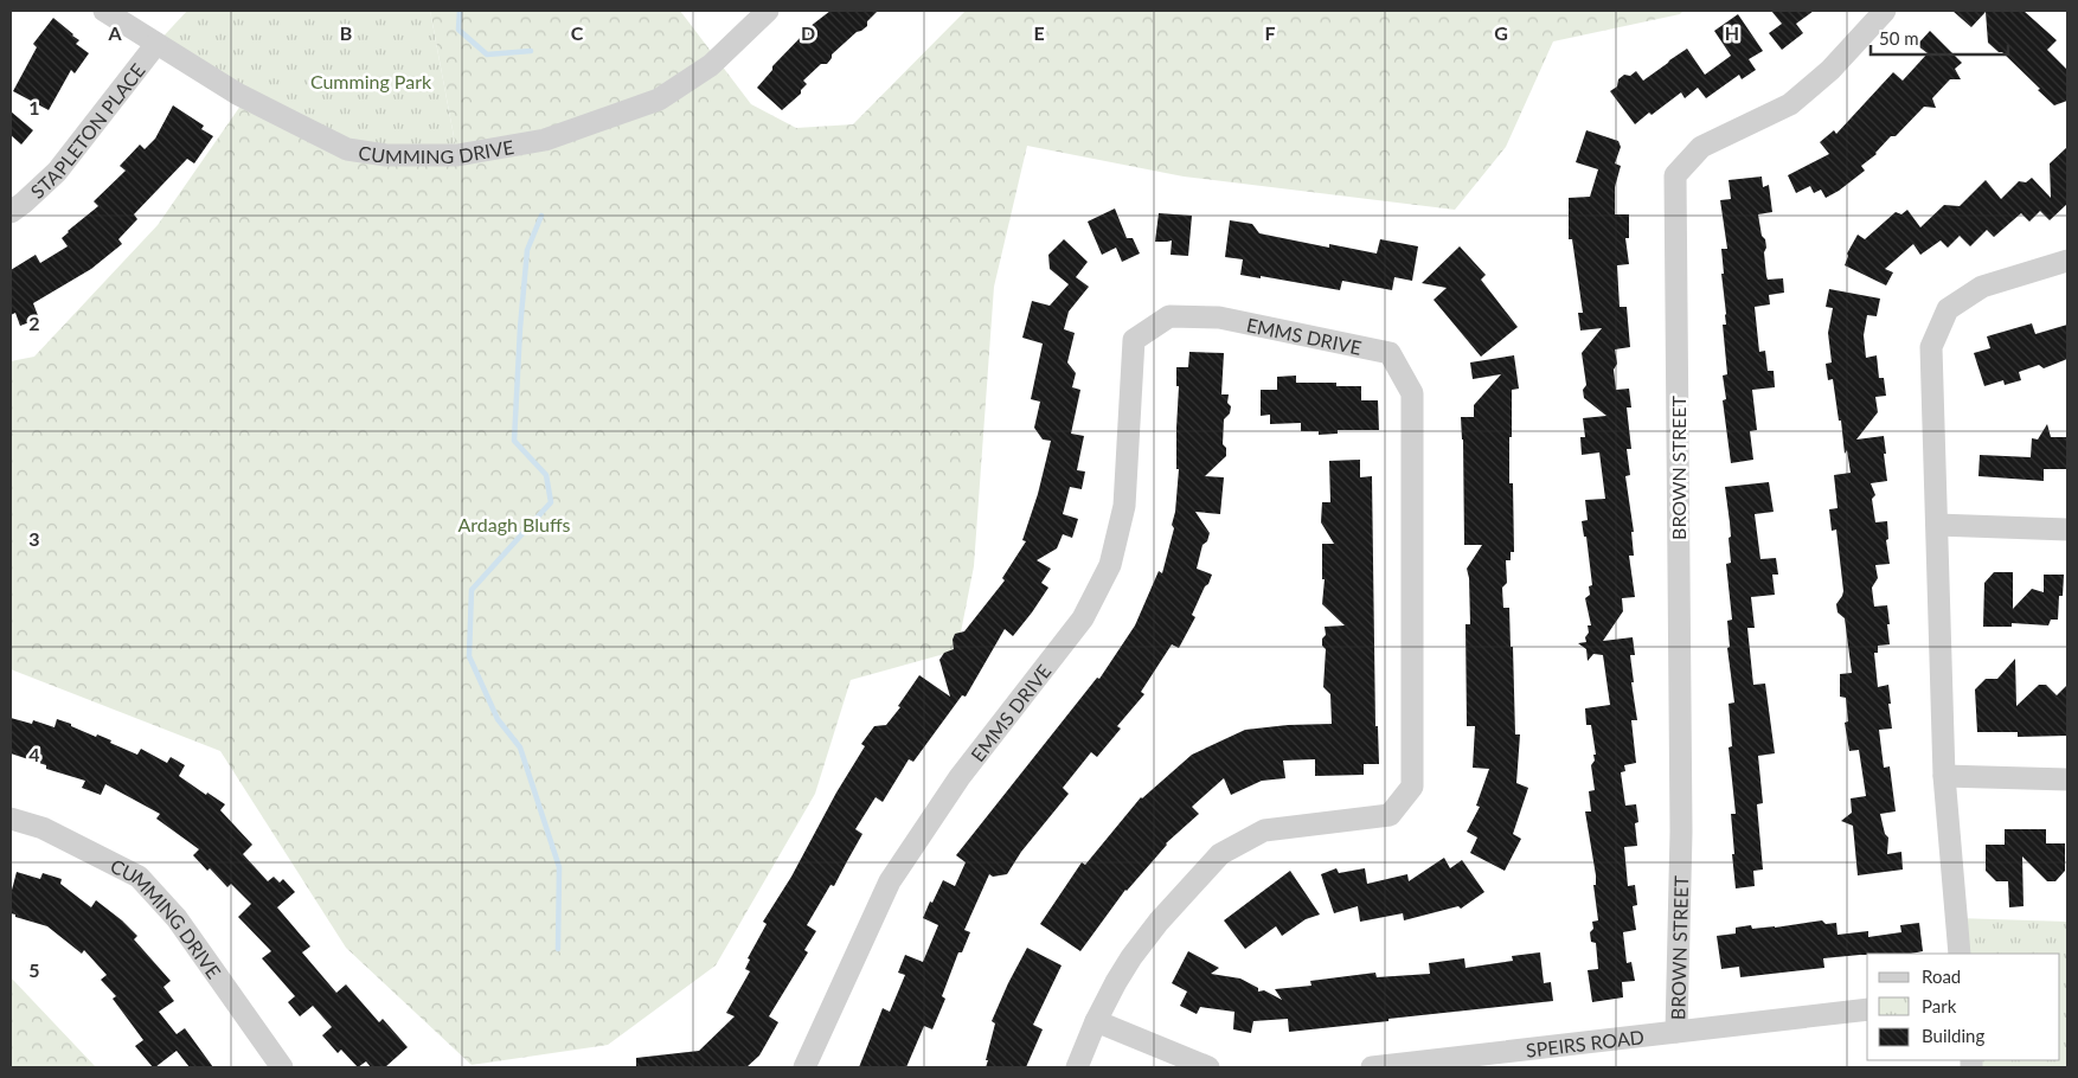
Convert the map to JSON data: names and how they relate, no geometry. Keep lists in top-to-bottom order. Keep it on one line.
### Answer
{"streets":{"street":["STAPLETON PLACE","CUMMING DRIVE","EMMS DRIVE","BROWN STREET","SPEIRS ROAD"]},"crossings":[["STAPLETON PLACE","CUMMING DRIVE"],["BROWN STREET","SPEIRS ROAD"]],"parks":["Cumming Park","Ardagh Bluffs"],"legend":["Road","Park","Building"],"scale_bar":"50 m","grid":{"columns":["A","B","C","D","E","F","G","H"],"rows":["1","2","3","4","5"]}}
